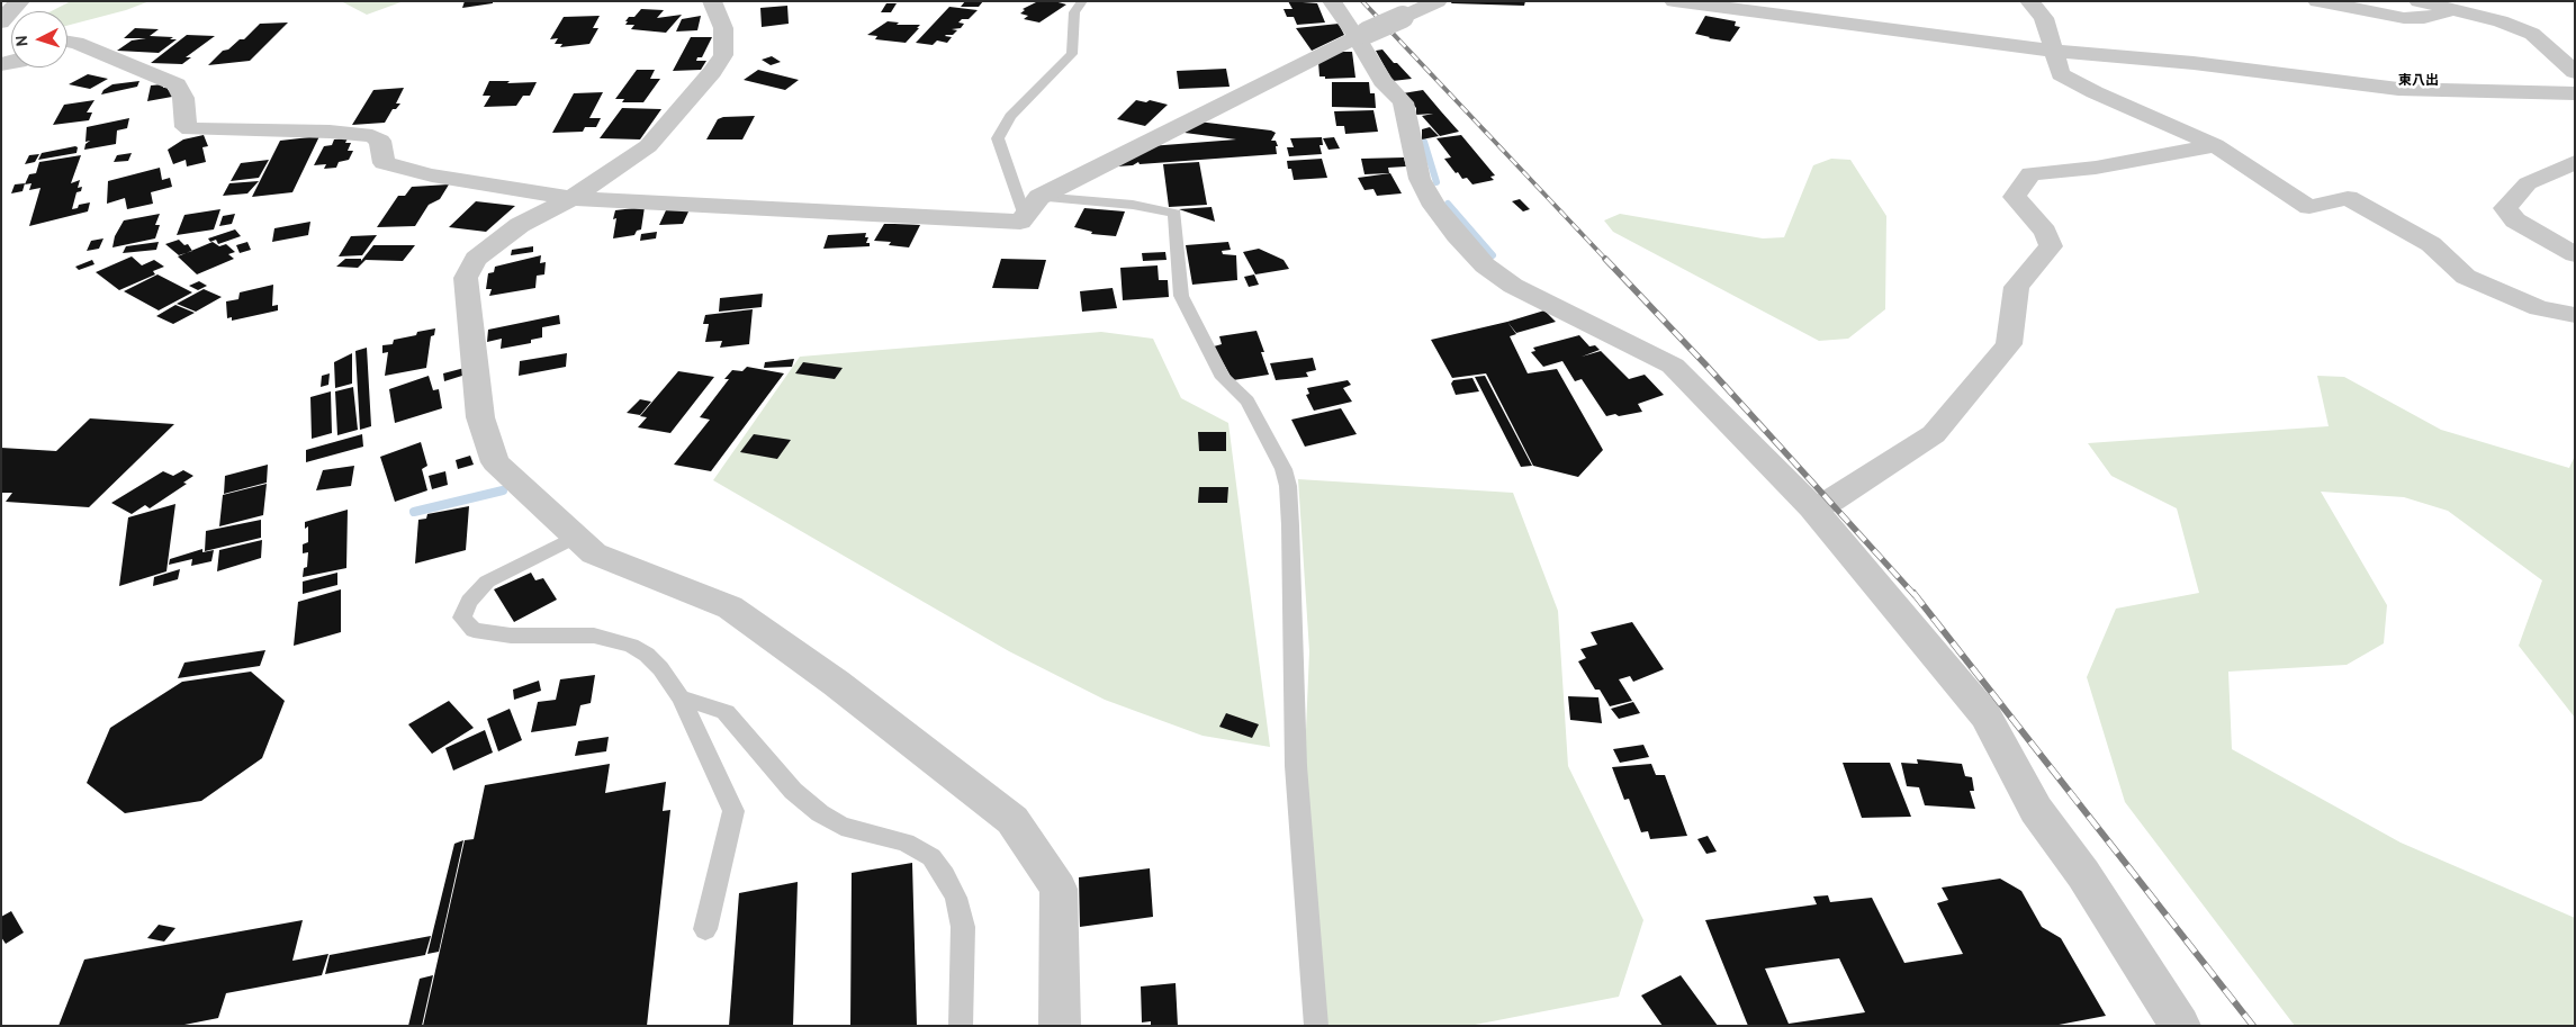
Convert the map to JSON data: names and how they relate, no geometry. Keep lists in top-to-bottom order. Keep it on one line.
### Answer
{"districts":["東八出"],"north":"left"}
